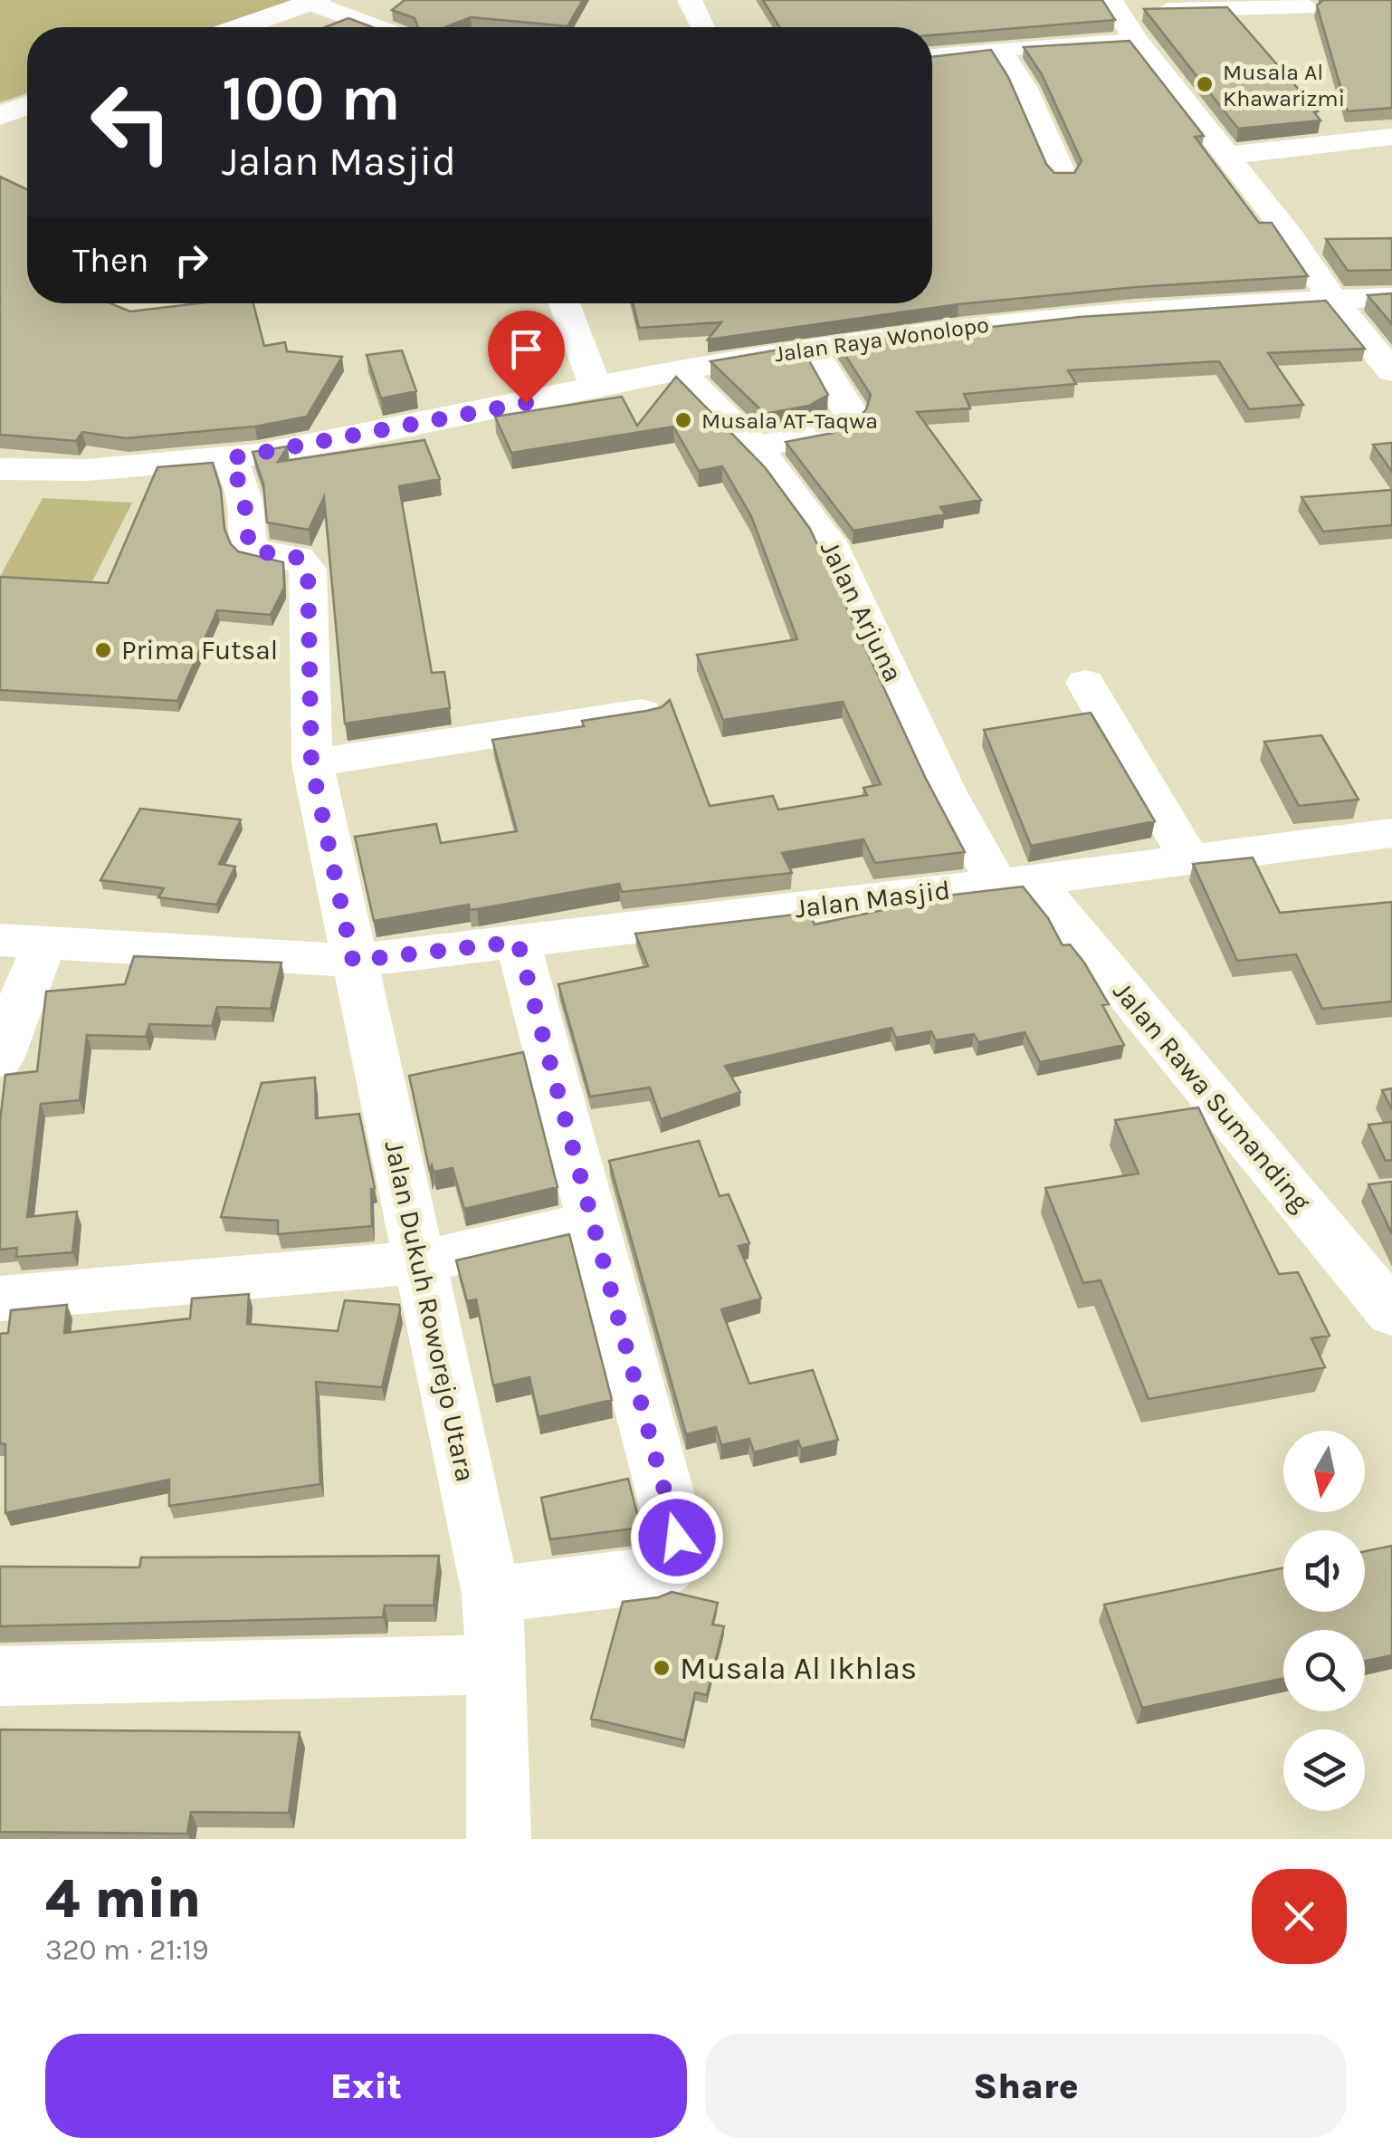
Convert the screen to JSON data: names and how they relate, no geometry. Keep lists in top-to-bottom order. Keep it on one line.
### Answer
{"streets":{"street":["Jalan Raya Wonolopo","Jalan Arjuna","Jalan Masjid","Jalan Rawa Sumanding","Jalan Dukuh Roworejo Utara"]},"crossings":[["Jalan Raya Wonolopo","Jalan Arjuna"],["Jalan Raya Wonolopo","Jalan Dukuh Roworejo Utara"],["Jalan Arjuna","Jalan Masjid"],["Jalan Arjuna","Jalan Rawa Sumanding"],["Jalan Masjid","Jalan Rawa Sumanding"],["Jalan Masjid","Jalan Dukuh Roworejo Utara"]],"places":["Musala Al Khawarizmi","Musala AT-Taqwa","Prima Futsal","Musala Al Ikhlas"],"north":"bottom","page":{"turn":["100 m","Jalan Masjid"],"then":"Then","heading":["4 min","320 m · 21:19"],"buttons":["Exit","Share"]}}
